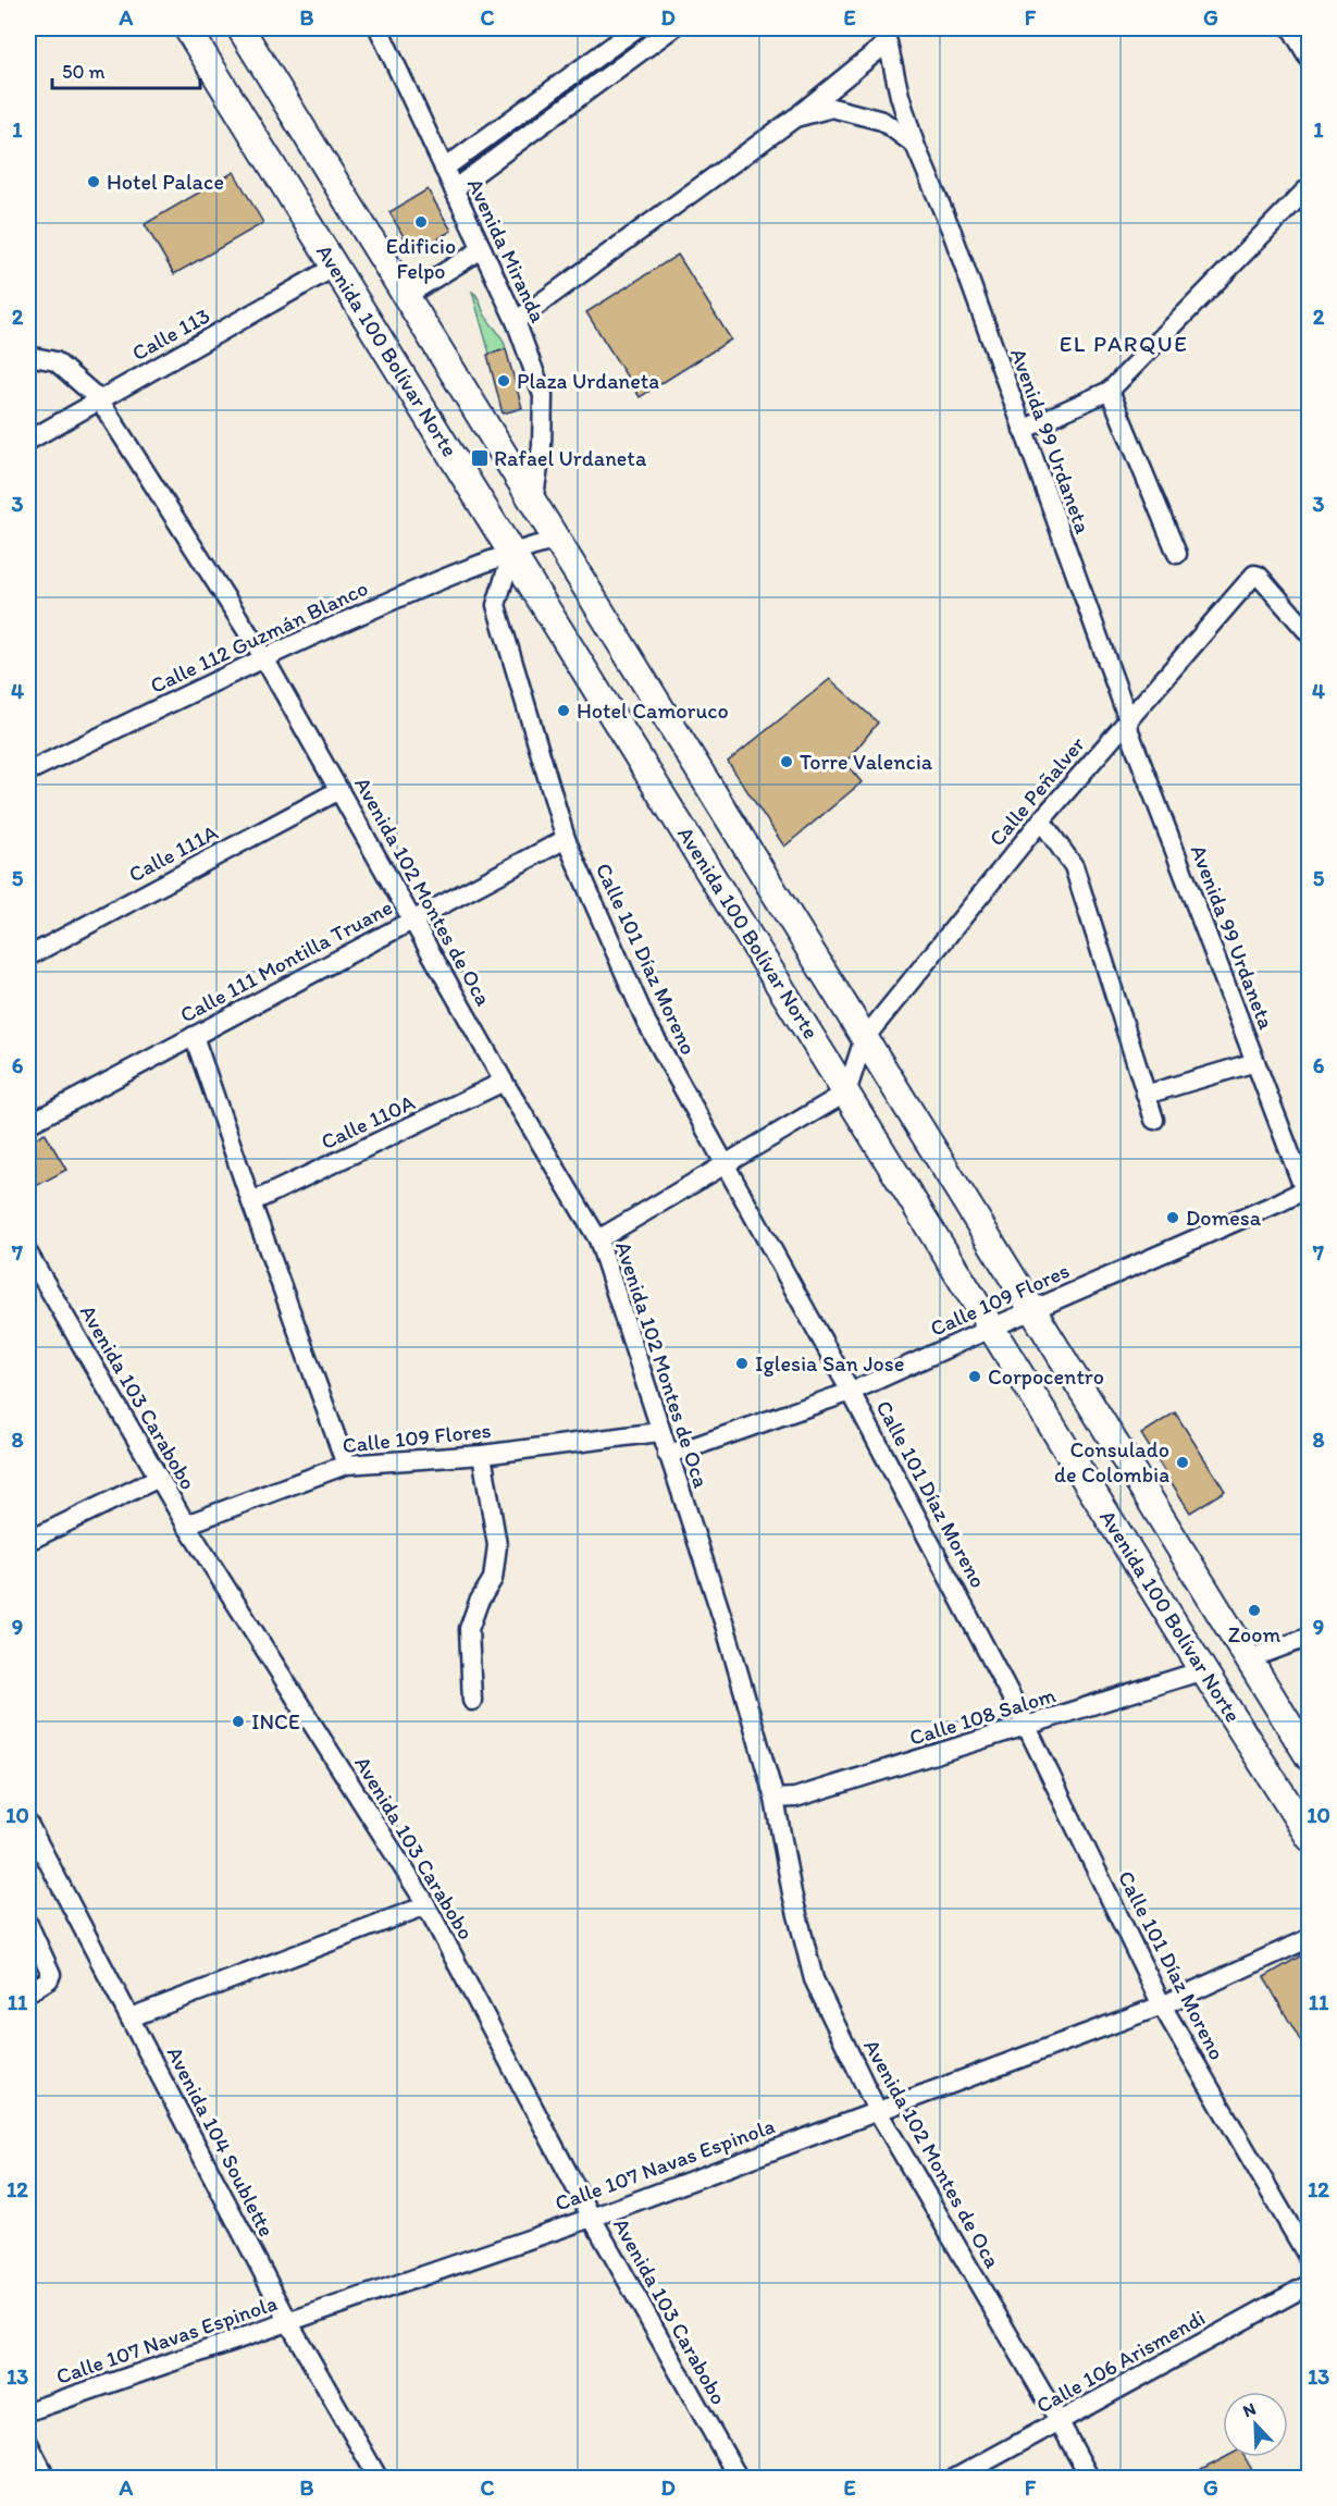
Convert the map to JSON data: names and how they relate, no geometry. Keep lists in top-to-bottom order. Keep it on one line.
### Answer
{"streets":{"main road":["Avenida 100 Bolívar Norte"],"street":["Avenida Miranda","Calle 113","Avenida 99 Urdaneta","Calle 112 Guzmán Blanco","Calle Peñalver","Calle 111A","Avenida 102 Montes de Oca","Calle 101 Díaz Moreno","Calle 111 Montilla Truane","Calle 110A","Calle 109 Flores","Avenida 103 Carabobo","Calle 108 Salom","Avenida 104 Soublette","Calle 107 Navas Espinola","Calle 106 Arismendi"]},"crossings":[["Avenida Miranda","Avenida 100 Bolívar Norte"],["Calle 113","Avenida 100 Bolívar Norte"],["Calle 113","Avenida 102 Montes de Oca"],["Avenida 100 Bolívar Norte","Calle 112 Guzmán Blanco"],["Avenida 100 Bolívar Norte","Calle Peñalver"],["Avenida 100 Bolívar Norte","Calle 101 Díaz Moreno"],["Avenida 100 Bolívar Norte","Calle 109 Flores"],["Avenida 100 Bolívar Norte","Calle 108 Salom"],["Avenida 99 Urdaneta","Calle Peñalver"],["Avenida 99 Urdaneta","Calle 109 Flores"],["Calle 112 Guzmán Blanco","Avenida 102 Montes de Oca"],["Calle 112 Guzmán Blanco","Calle 101 Díaz Moreno"],["Calle 111A","Avenida 102 Montes de Oca"],["Avenida 102 Montes de Oca","Calle 111 Montilla Truane"],["Avenida 102 Montes de Oca","Calle 110A"],["Avenida 102 Montes de Oca","Calle 109 Flores"],["Avenida 102 Montes de Oca","Calle 108 Salom"],["Avenida 102 Montes de Oca","Calle 107 Navas Espinola"],["Avenida 102 Montes de Oca","Calle 106 Arismendi"],["Calle 101 Díaz Moreno","Calle 111 Montilla Truane"],["Calle 101 Díaz Moreno","Calle 109 Flores"],["Calle 101 Díaz Moreno","Calle 108 Salom"],["Calle 101 Díaz Moreno","Calle 107 Navas Espinola"],["Calle 109 Flores","Avenida 103 Carabobo"],["Avenida 103 Carabobo","Calle 107 Navas Espinola"],["Avenida 104 Soublette","Calle 107 Navas Espinola"]],"districts":["EL PARQUE"],"places":{"other":["Hotel Palace","Edificio Felpo","Plaza Urdaneta","Hotel Camoruco","Torre Valencia","Domesa","Iglesia San Jose","Corpocentro","Consulado de Colombia","Zoom","INCE"],"transit":["Rafael Urdaneta"]},"scale_bar":"50 m","north":"top left","grid":{"columns":["A","B","C","D","E","F","G"],"rows":["1","2","3","4","5","6","7","8","9","10","11","12","13"]}}
